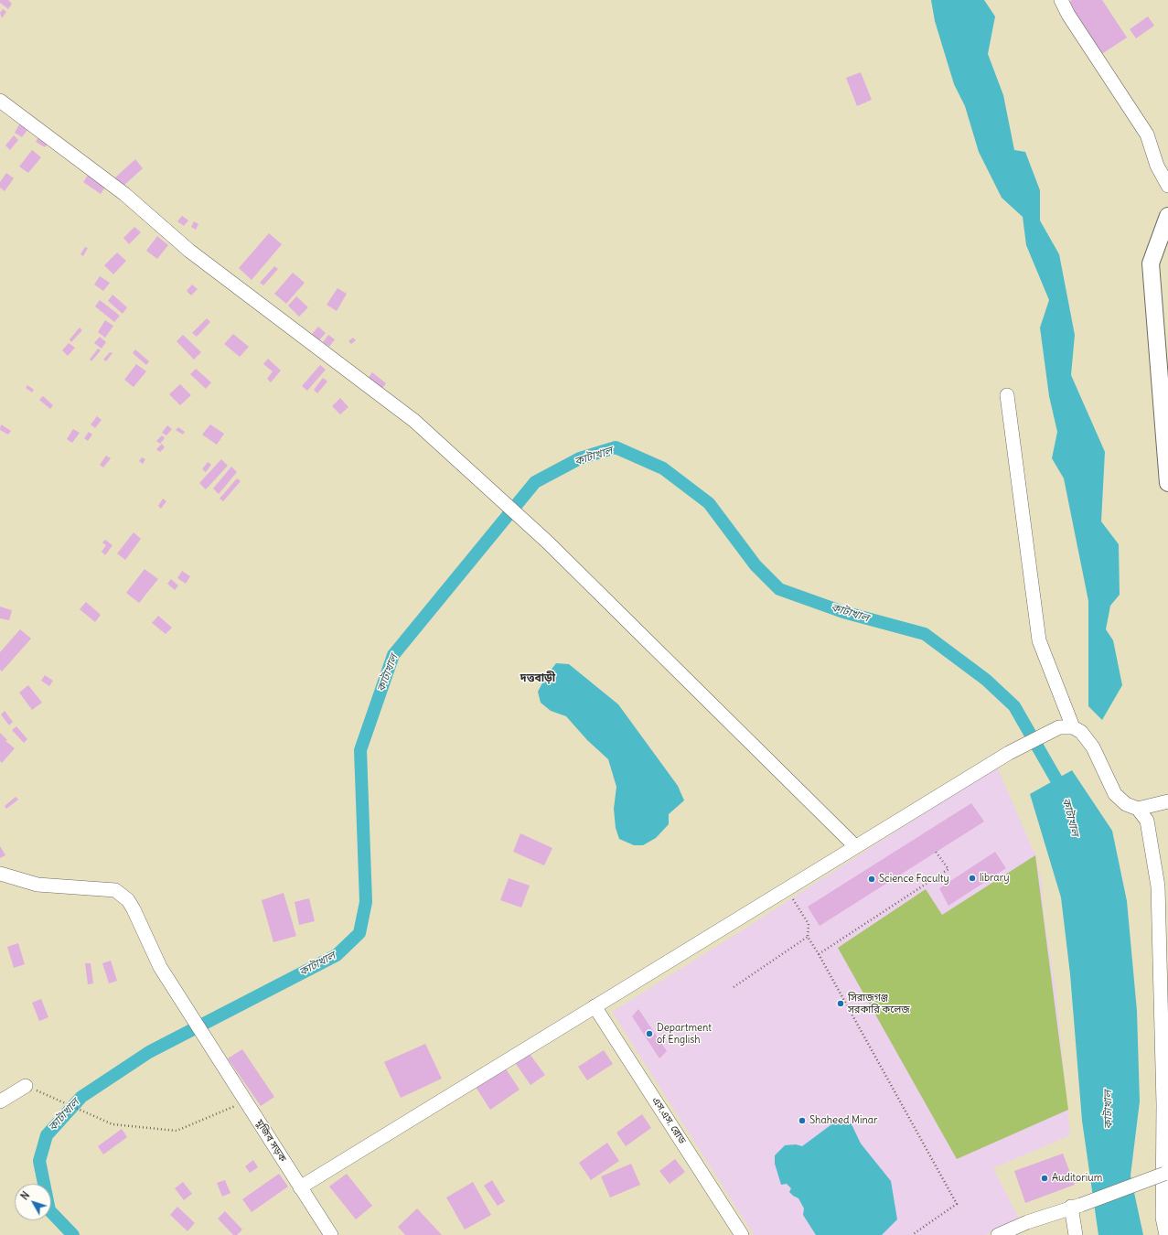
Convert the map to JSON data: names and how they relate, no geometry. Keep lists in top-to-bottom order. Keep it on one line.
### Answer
{"streets":{"street":["এস.এস. রোড","মুজিব সড়ক"]},"districts":["দত্তবাড়ী"],"water":["কাটাখাল"],"places":["library","Science Faculty","সিরাজগঞ্জ সরকারি কলেজ","Department of English","Shaheed Minar","Auditorium"],"north":"top left"}
